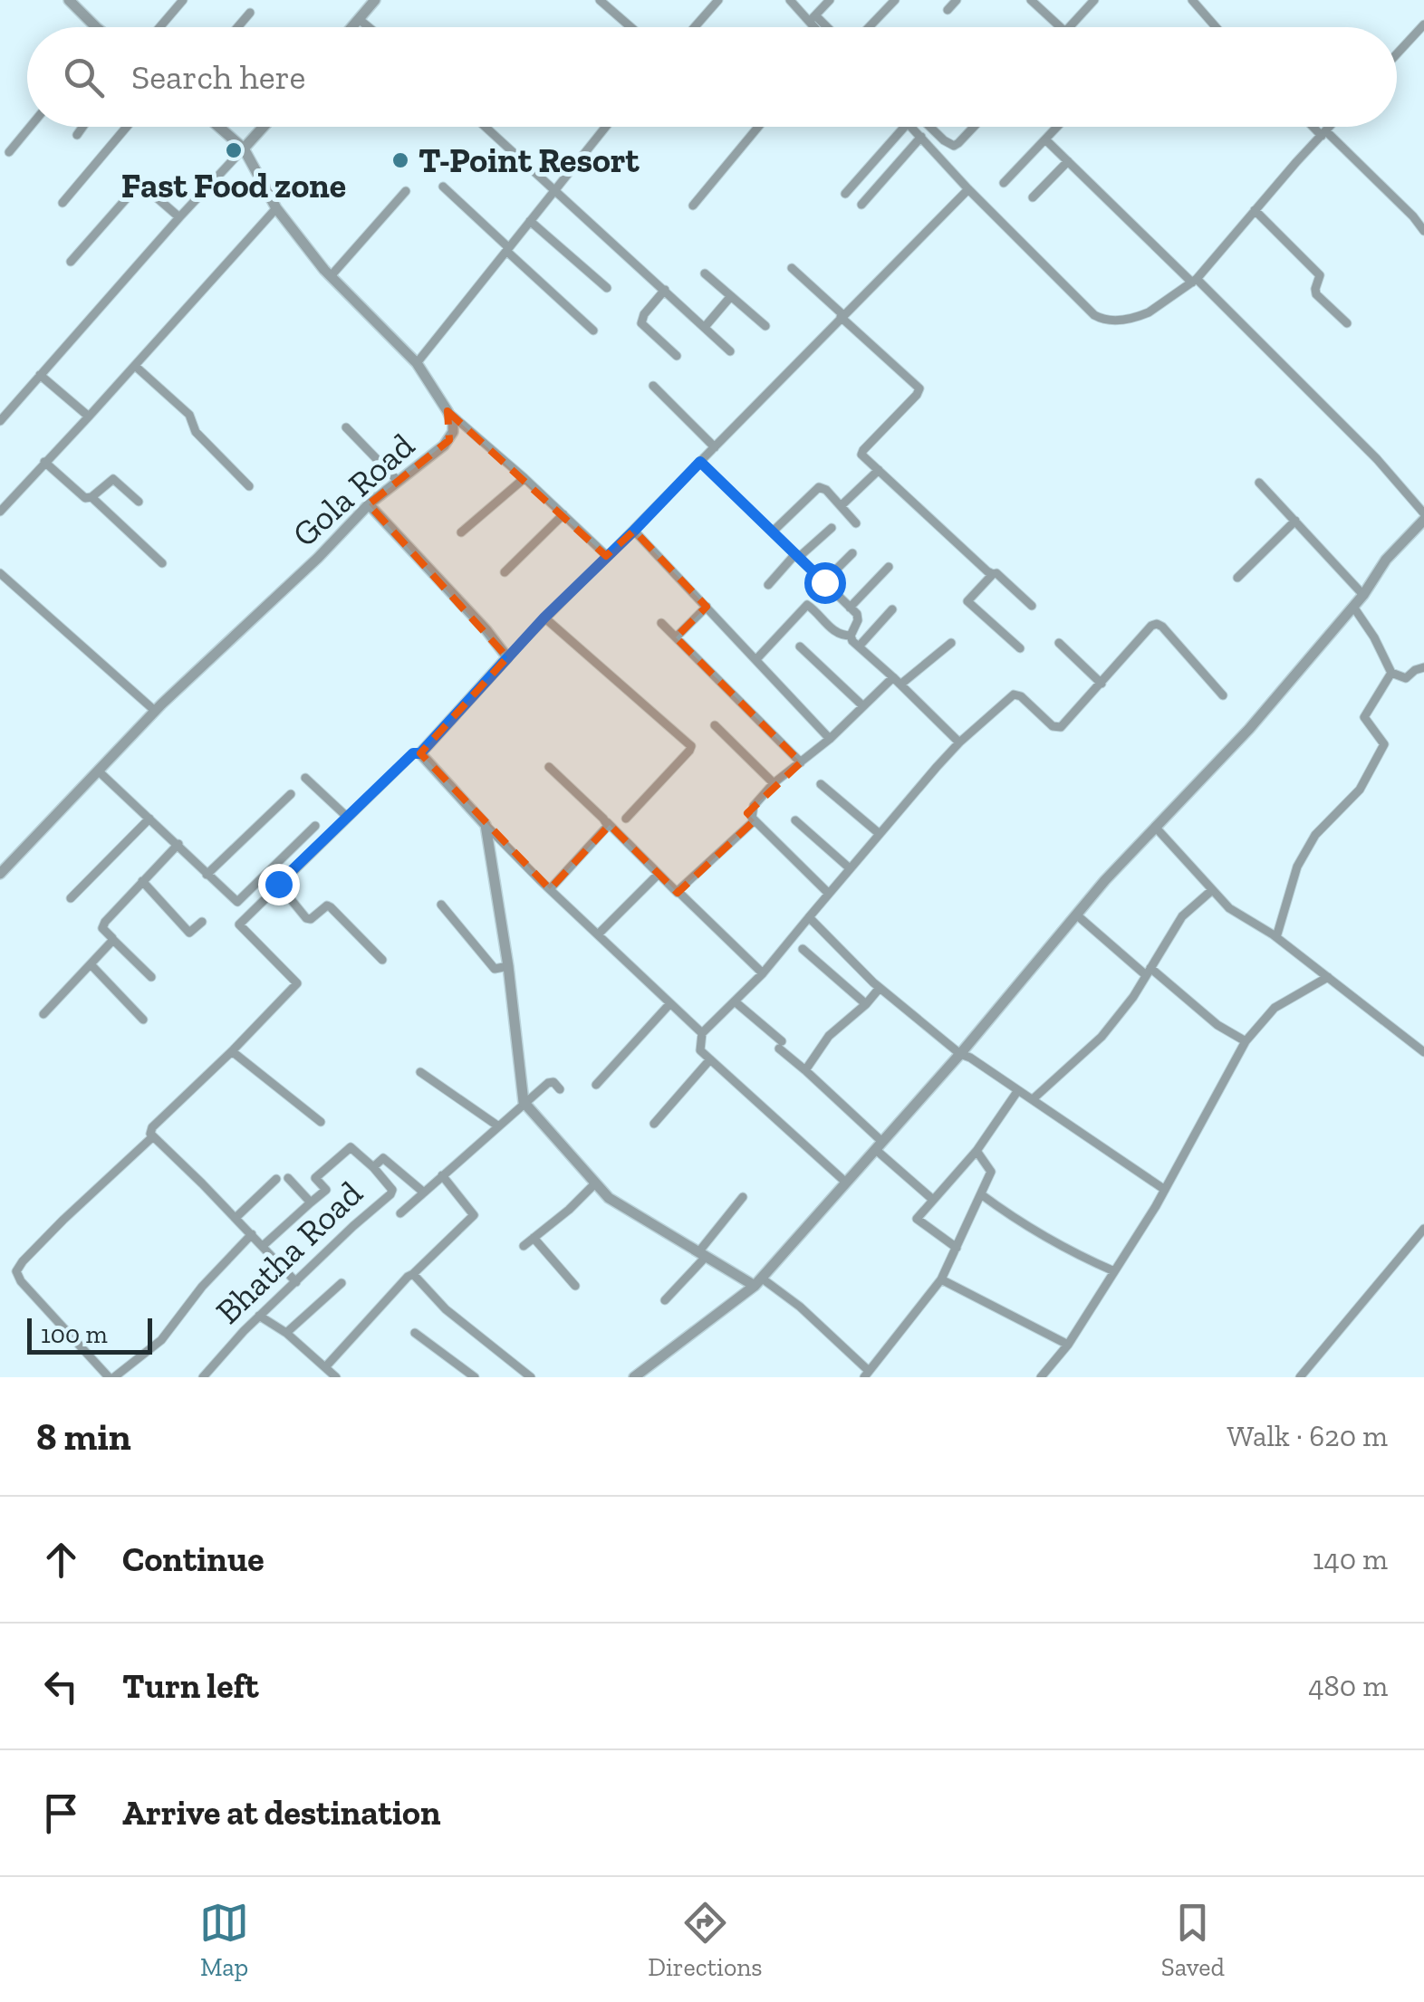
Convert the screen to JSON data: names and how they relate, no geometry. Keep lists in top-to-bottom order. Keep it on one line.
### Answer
{"streets":{"street":["Gola Road","Bhatha Road"]},"places":["Fast Food zone","T-Point Resort"],"scale_bar":"100 m","page":{"search":"Search here","scale":"100 m","heading":["8 min","Walk · 620 m"],"list":[["Continue","140 m"],["Turn left","480 m"],"Arrive at destination"],"nav":["Map","Directions","Saved"]}}
